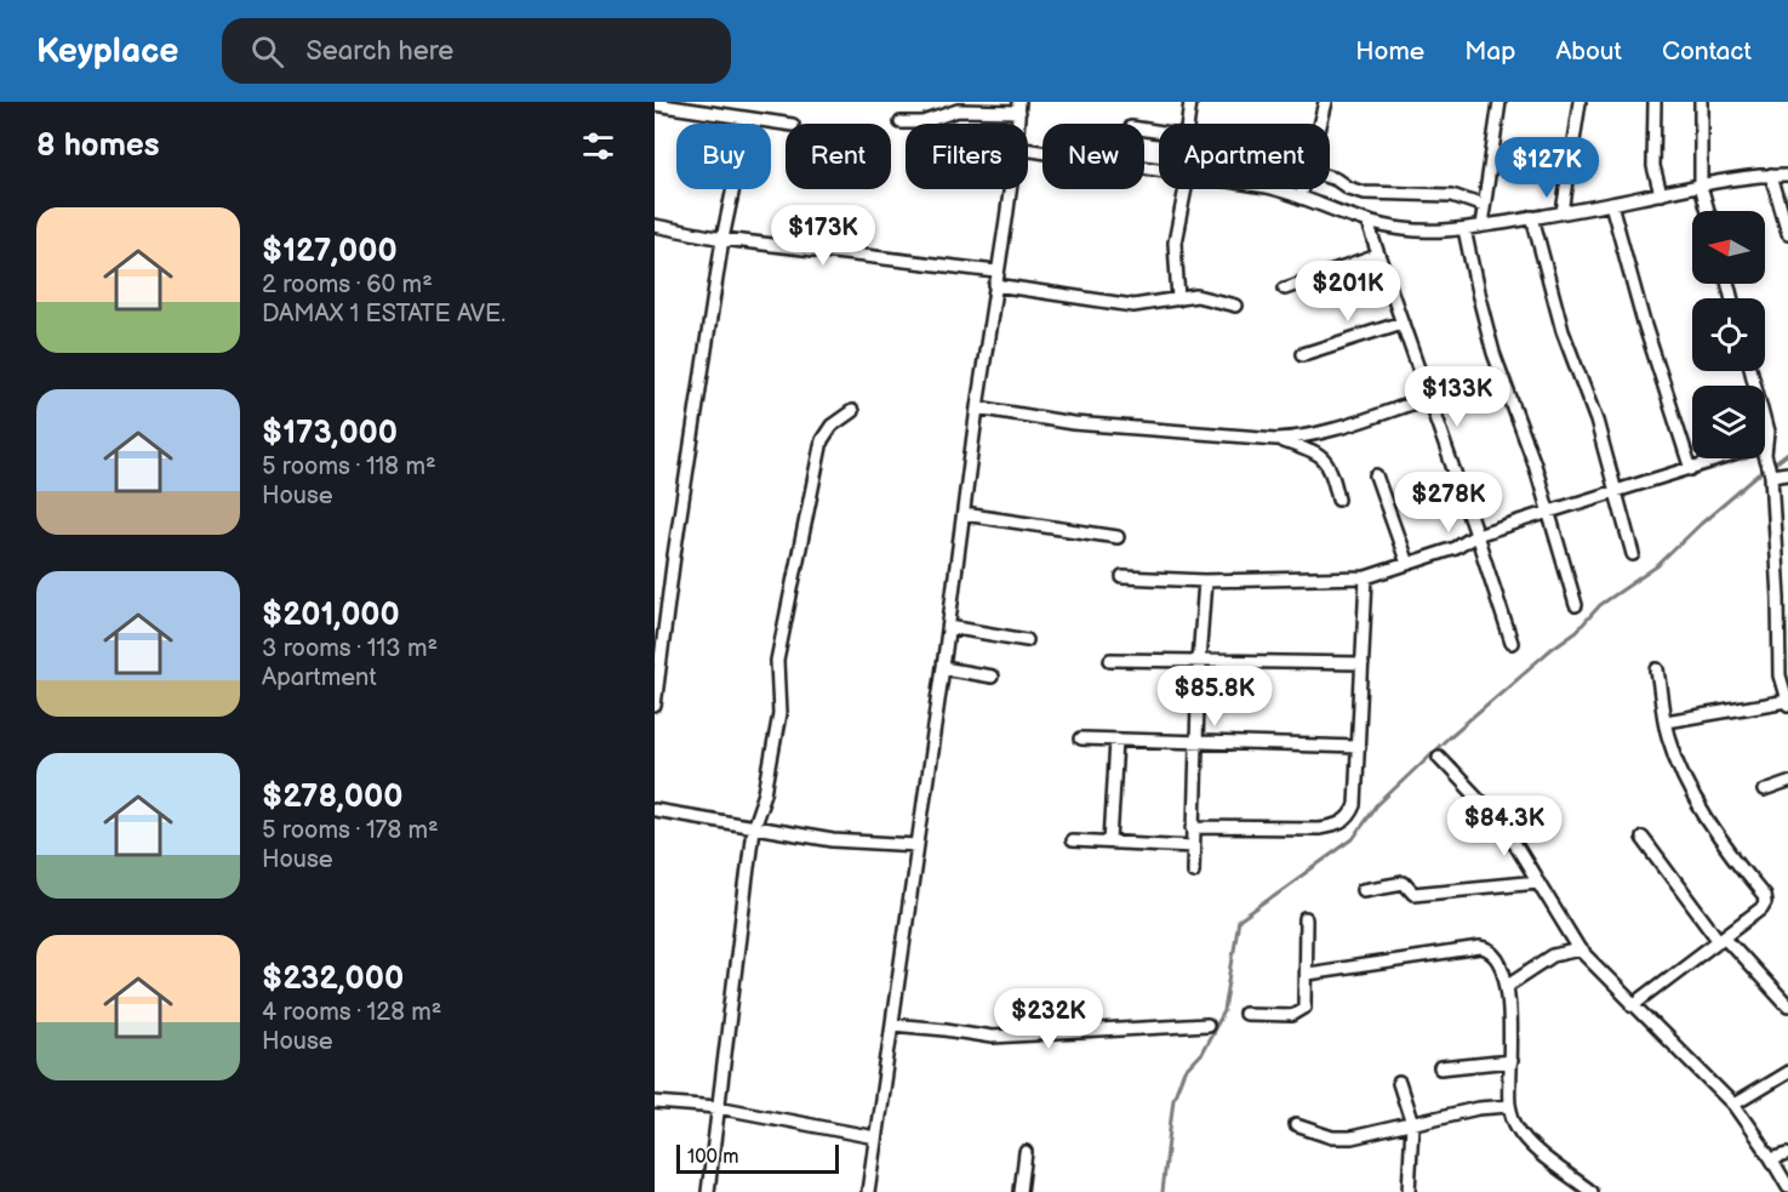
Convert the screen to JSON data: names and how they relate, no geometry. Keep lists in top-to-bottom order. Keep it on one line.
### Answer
{"scale_bar":"100 m","north":"left","page":{"header":"Keyplace","search":"Search here","nav":["Home","Map","About","Contact"],"heading":"8 homes","chip":["Buy","Rent","Filters","New","Apartment"],"price":["$127K","$173K","$201K","$133K","$278K","$85.8K","$84.3K","$232K"],"list":[{"name":"$127,000","note":"2 rooms · 60 m² · DAMAX 1 ESTATE AVE."},{"name":"$173,000","note":"5 rooms · 118 m² · House"},{"name":"$201,000","note":"3 rooms · 113 m² · Apartment"},{"name":"$278,000","note":"5 rooms · 178 m² · House"},{"name":"$232,000","note":"4 rooms · 128 m² · House"}],"scale":"100 m"}}
